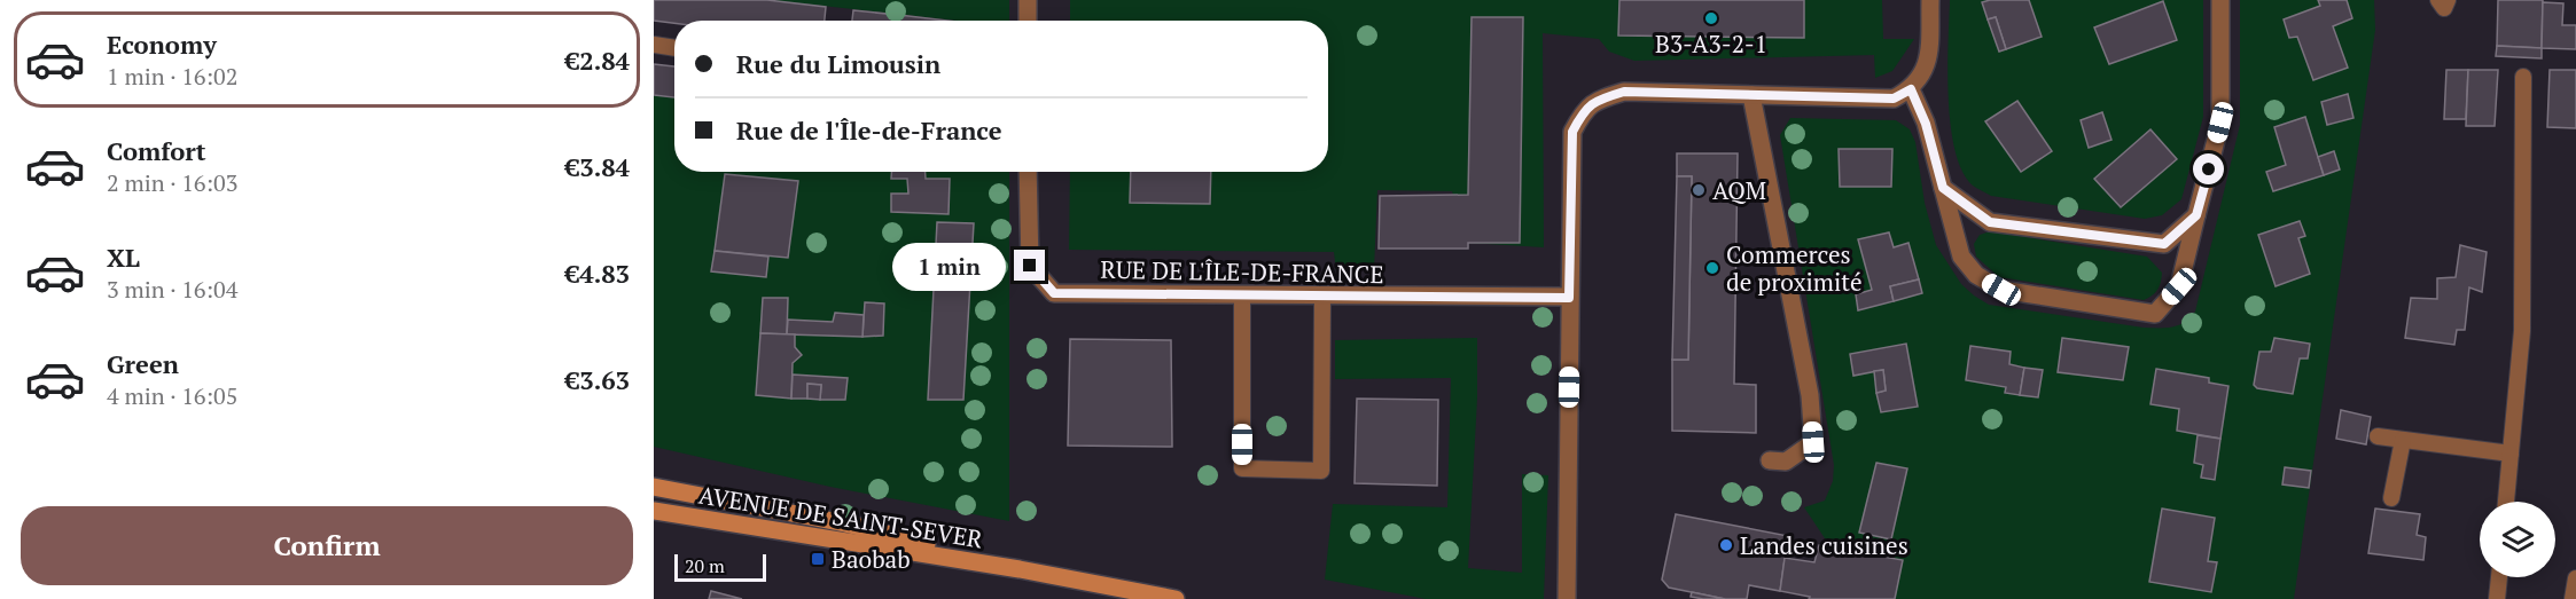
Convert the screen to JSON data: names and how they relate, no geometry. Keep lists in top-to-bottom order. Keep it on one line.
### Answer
{"streets":{"main road":["AVENUE DE SAINT-SEVER"],"street":["RUE DE L'ÎLE-DE-FRANCE"]},"places":{"other":["B3-A3-2-1","AQM","Commerces de proximité","Landes cuisines"],"transit":["Baobab"]},"scale_bar":"20 m","page":{"list":[{"name":"Economy","note":"1 min · 16:02","value":"€2.84"},{"name":"Comfort","note":"2 min · 16:03","value":"€3.84"},{"name":"XL","note":"3 min · 16:04","value":"€4.83"},{"name":"Green","note":"4 min · 16:05","value":"€3.63"}],"banner":["Rue du Limousin","Rue de l'Île-de-France"],"bubble":"1 min","buttons":"Confirm","scale":"20 m"}}
